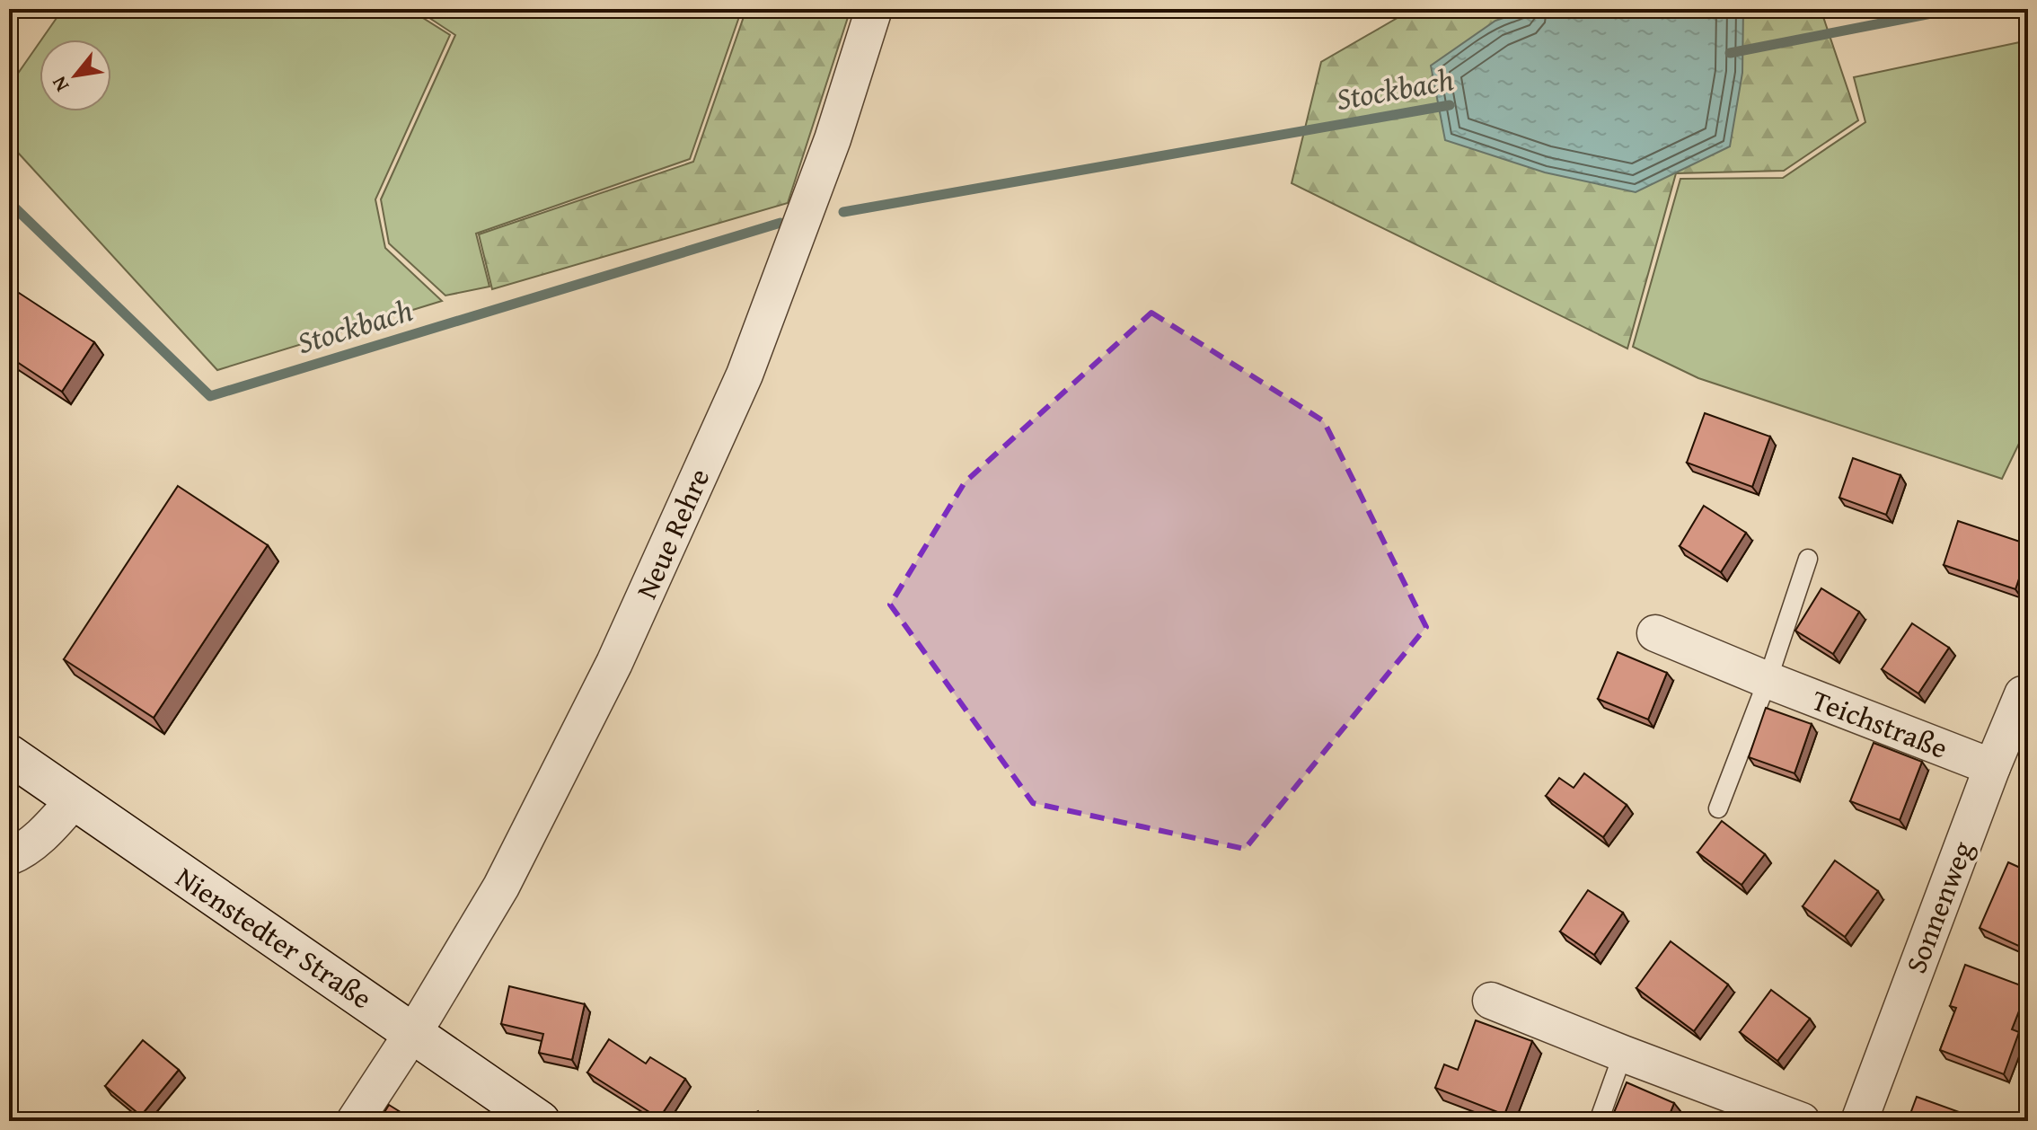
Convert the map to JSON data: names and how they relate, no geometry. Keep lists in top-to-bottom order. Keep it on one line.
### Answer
{"streets":{"main road":["Nienstedter Straße"],"street":["Neue Rehre","Teichstraße","Sonnenweg"]},"crossings":[["Neue Rehre","Nienstedter Straße"],["Teichstraße","Sonnenweg"]],"water":["Stockbach"],"north":"bottom left"}
